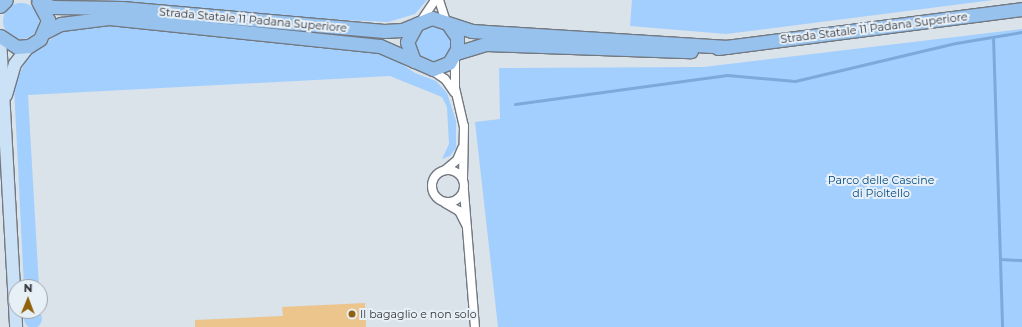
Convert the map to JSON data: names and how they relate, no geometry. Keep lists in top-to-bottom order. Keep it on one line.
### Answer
{"streets":{"main road":["Strada Statale 11 Padana Superiore"]},"parks":["Parco delle Cascine di Pioltello"],"places":["Il bagaglio e non solo"],"north":"top"}
